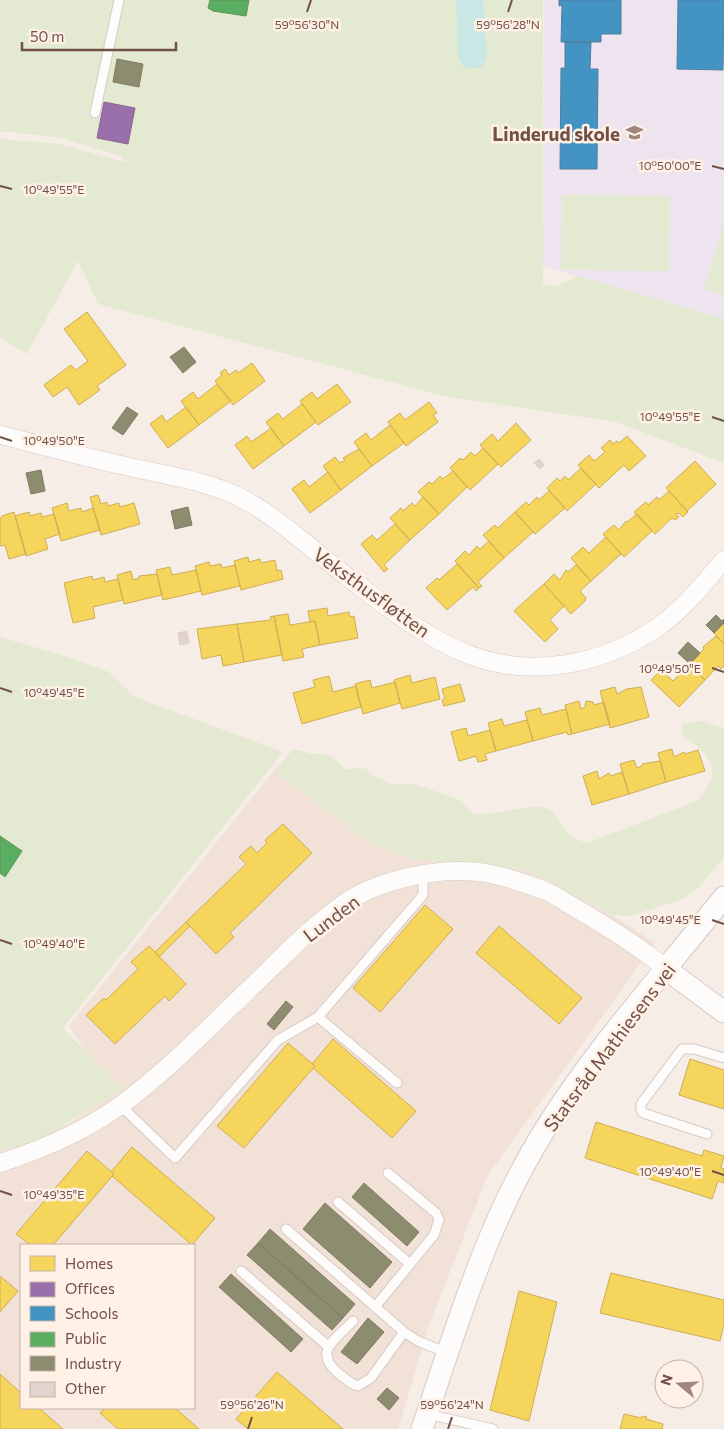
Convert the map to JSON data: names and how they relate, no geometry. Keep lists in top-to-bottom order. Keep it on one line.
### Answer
{"streets":{"street":["Veksthusfløtten","Lunden","Statsråd Mathiesens vei"]},"crossings":[["Lunden","Statsråd Mathiesens vei"]],"places":{"school or university":["Linderud skole"]},"legend":["Homes","Offices","Schools","Public","Industry","Other"],"scale_bar":"50 m","north":"left","coordinates":["59°56'30\"N","59°56'28\"N","10°50'00\"E","10°49'55\"E","10°49'50\"E","10°49'45\"E","10°49'40\"E","10°49'35\"E","59°56'26\"N","59°56'24\"N"]}
